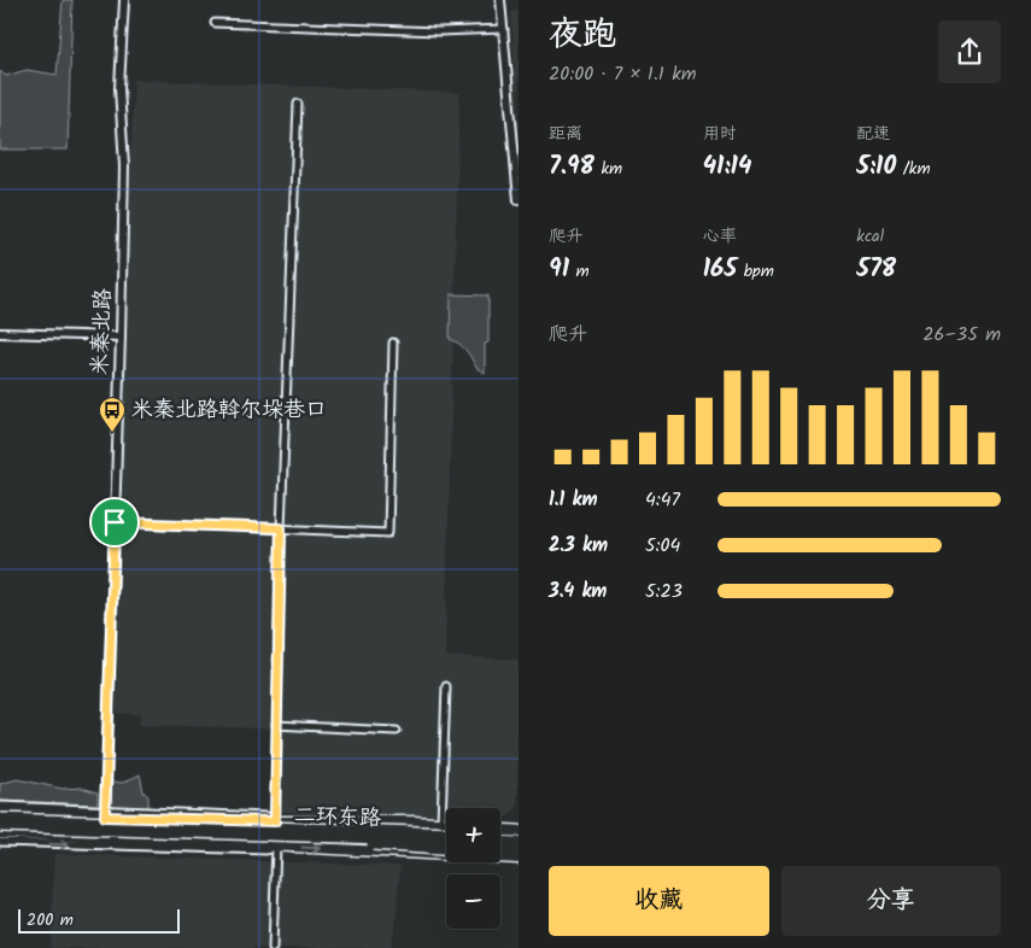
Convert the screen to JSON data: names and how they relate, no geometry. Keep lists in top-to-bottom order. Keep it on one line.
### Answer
{"streets":{"highway":["二环东路"],"street":["米秦北路"]},"places":{"bus stop":["米秦北路斡尔垛巷口"]},"scale_bar":"200 m","page":{"heading":["夜跑","20:00 · 7 × 1.1 km"],"stats":[["距离","7.98 km"],["用时","41:14"],["配速","5:10 /km"],["爬升","91 m"],["心率","165 bpm"],["kcal","578"]],"chart":["爬升","26–35 m"],"list":[{"name":"1.1 km","note":"4:47"},{"name":"2.3 km","note":"5:04"},{"name":"3.4 km","note":"5:23"}],"map_buttons":["+","−"],"buttons":["收藏","分享"],"scale":"200 m"}}
